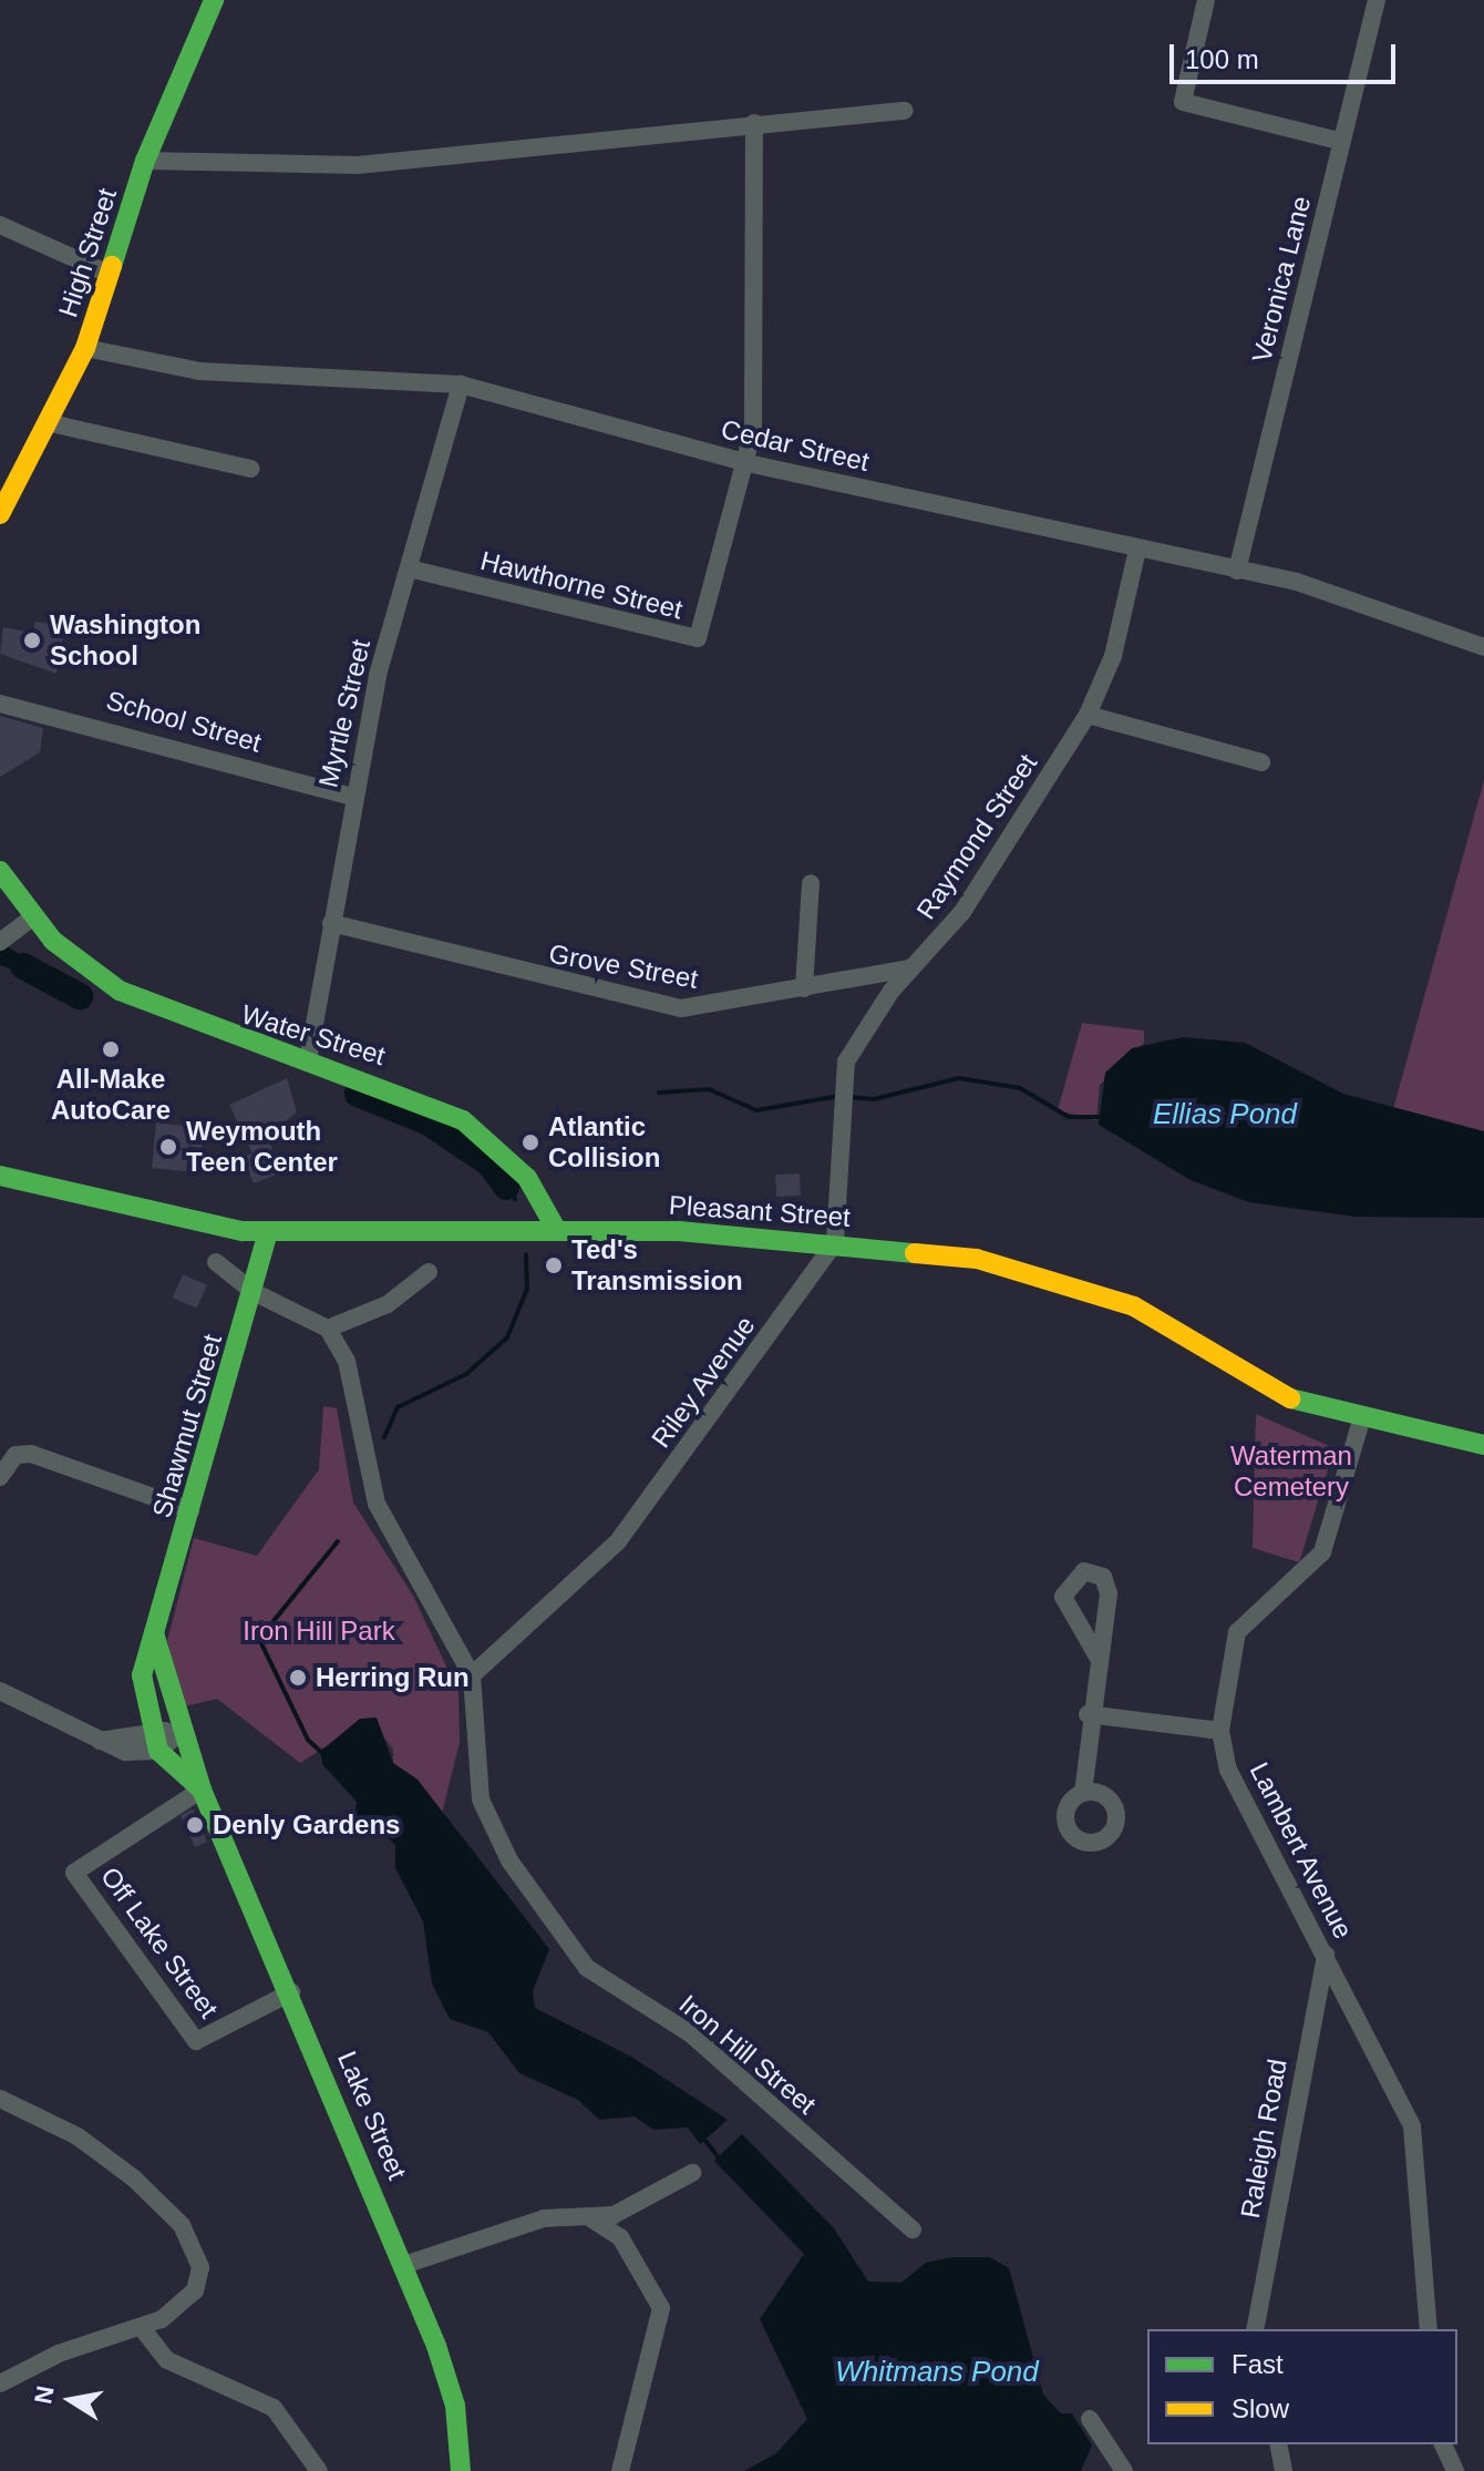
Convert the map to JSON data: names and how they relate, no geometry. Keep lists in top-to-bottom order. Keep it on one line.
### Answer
{"streets":{"main road":["High Street","Water Street","Pleasant Street","Shawmut Street","Lake Street"],"street":["Veronica Lane","Cedar Street","Hawthorne Street","Myrtle Street","School Street","Raymond Street","Grove Street","Riley Avenue","Lambert Avenue","Off Lake Street","Iron Hill Street","Raleigh Road"]},"crossings":[["High Street","Cedar Street"],["Veronica Lane","Cedar Street"],["Cedar Street","Hawthorne Street"],["Cedar Street","Myrtle Street"],["Cedar Street","Raymond Street"],["Hawthorne Street","Myrtle Street"],["Myrtle Street","School Street"],["Myrtle Street","Grove Street"],["Myrtle Street","Water Street"],["Raymond Street","Grove Street"],["Raymond Street","Pleasant Street"],["Raymond Street","Riley Avenue"],["Water Street","Pleasant Street"],["Pleasant Street","Riley Avenue"],["Pleasant Street","Shawmut Street"],["Pleasant Street","Lambert Avenue"],["Riley Avenue","Iron Hill Street"],["Shawmut Street","Lake Street"],["Lambert Avenue","Raleigh Road"],["Off Lake Street","Lake Street"]],"water":["Ellias Pond","Whitmans Pond"],"parks":["Waterman Cemetery","Iron Hill Park"],"places":["Washington School","All-Make AutoCare","Atlantic Collision","Weymouth Teen Center","Ted's Transmission","Herring Run","Denly Gardens"],"legend":["Fast","Slow"],"scale_bar":"100 m","north":"left"}
